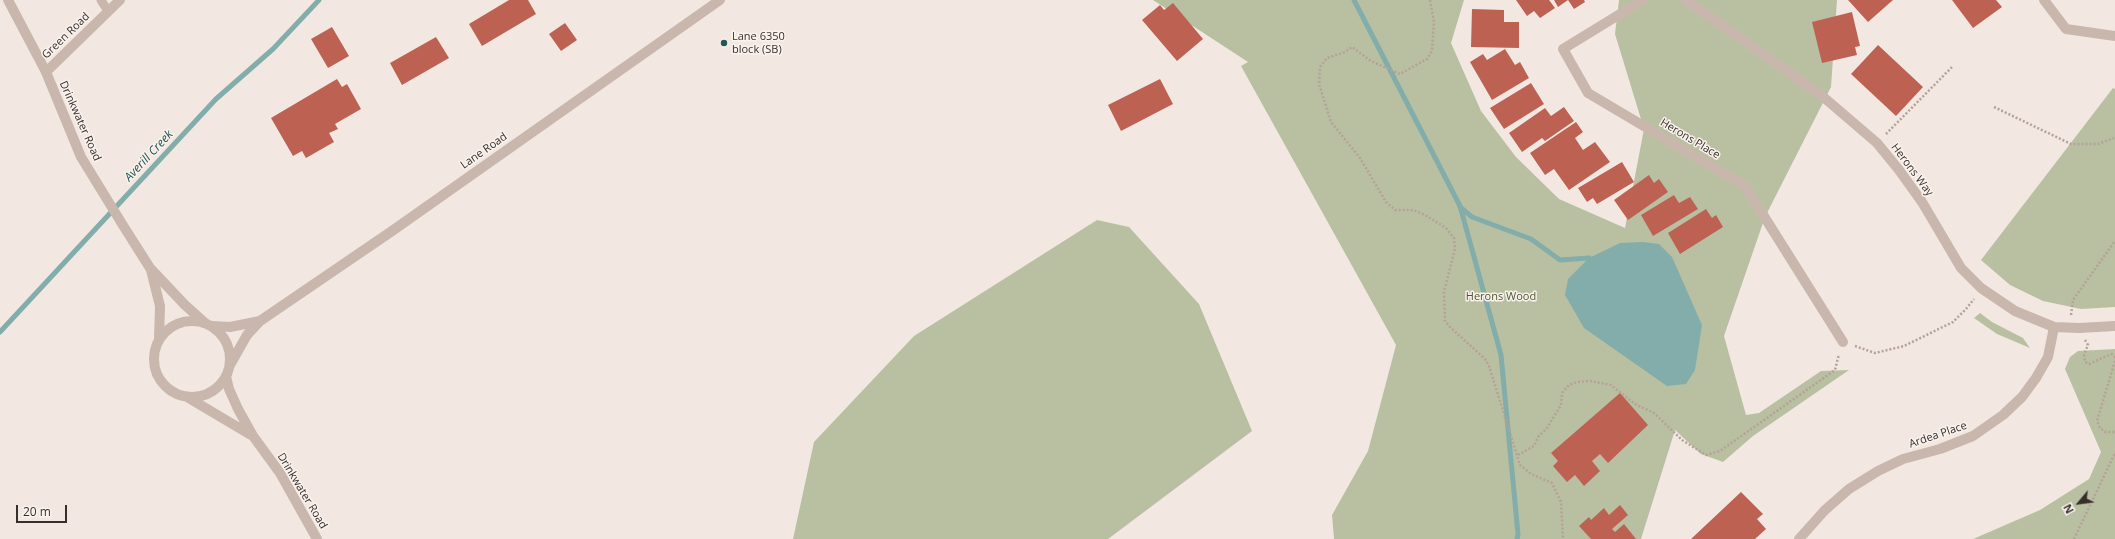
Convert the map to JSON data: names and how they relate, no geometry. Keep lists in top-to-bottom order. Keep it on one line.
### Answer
{"streets":{"street":["Green Road","Drinkwater Road","Herons Place","Lane Road","Herons Way","Ardea Place"]},"crossings":[["Green Road","Drinkwater Road"],["Drinkwater Road","Lane Road"],["Herons Way","Ardea Place"]],"water":["Averill Creek"],"parks":["Herons Wood"],"places":["Lane 6350 block (SB)"],"scale_bar":"20 m","north":"bottom left"}
